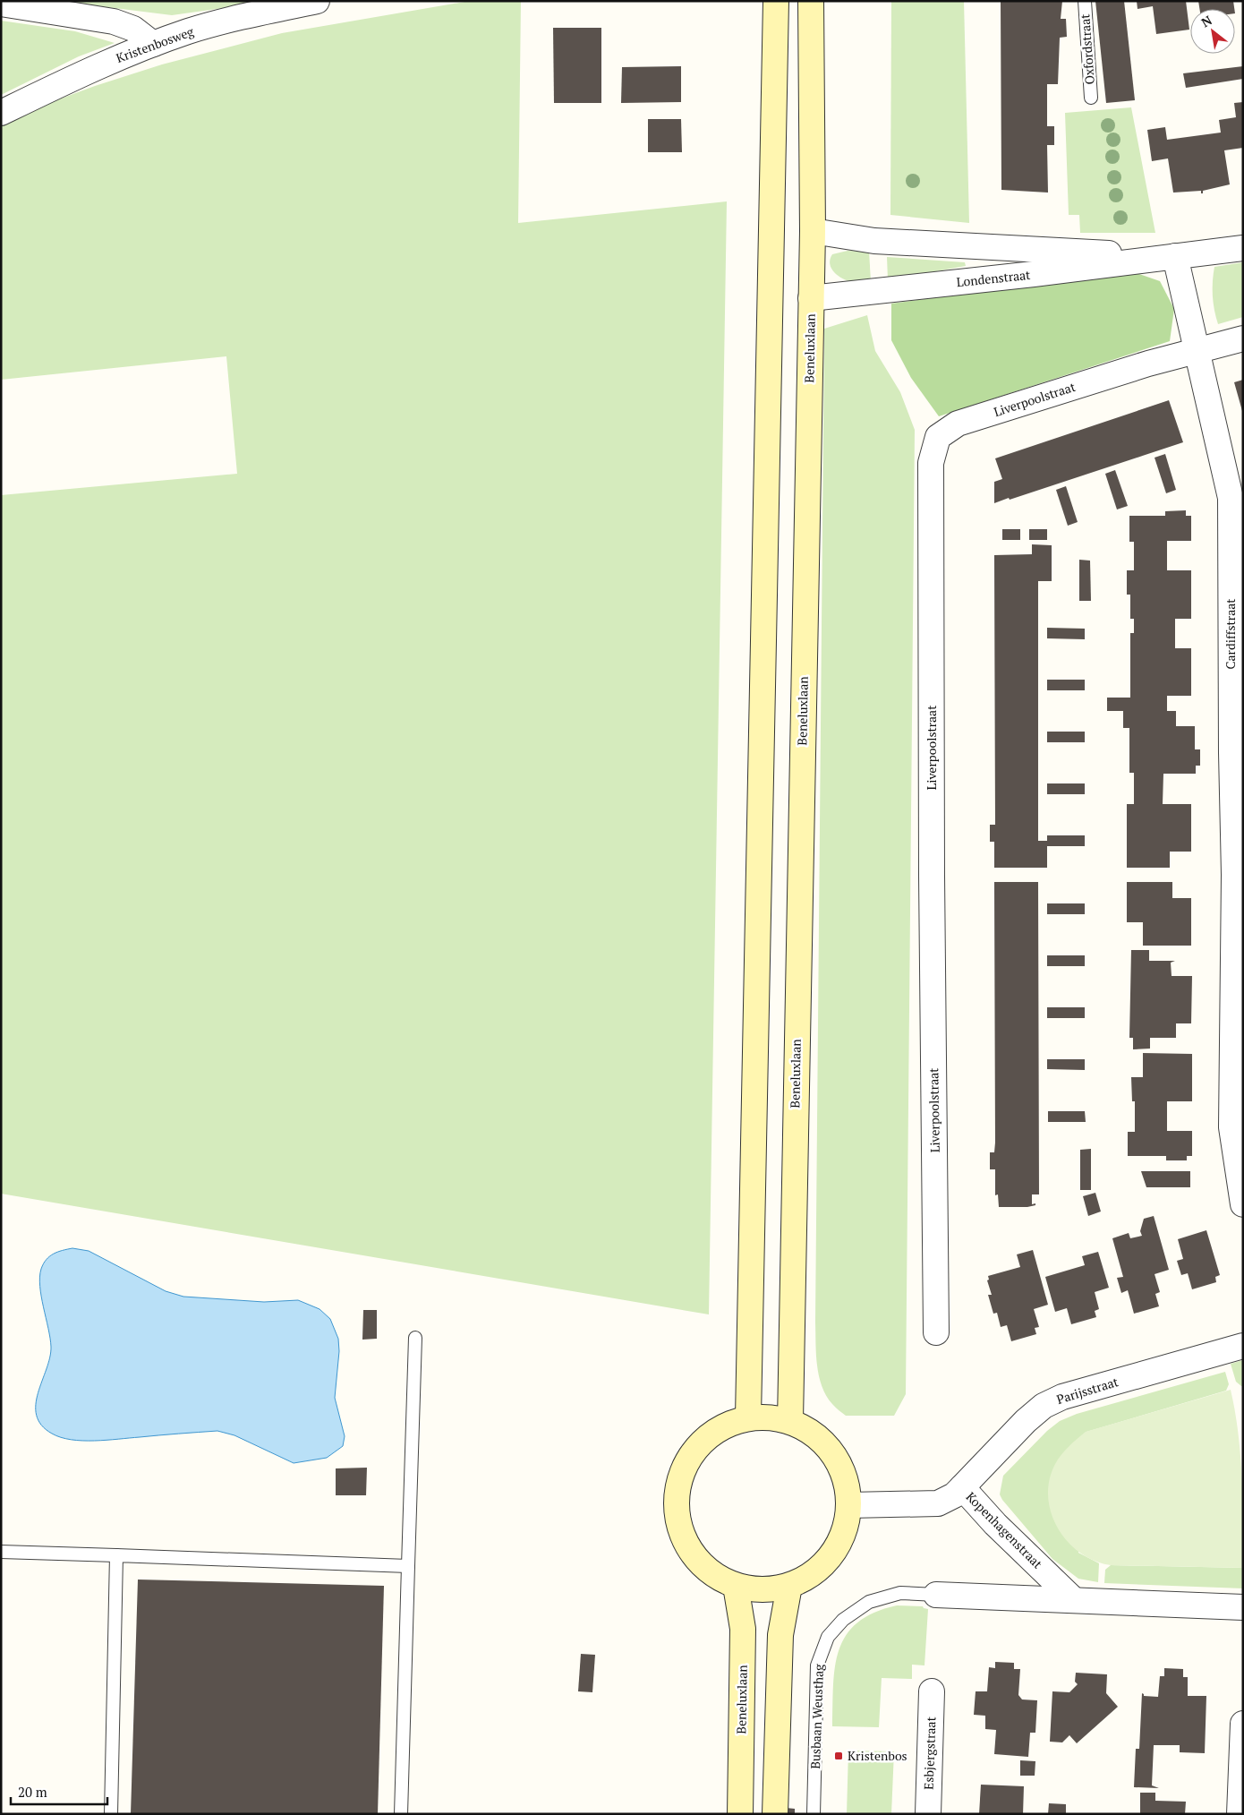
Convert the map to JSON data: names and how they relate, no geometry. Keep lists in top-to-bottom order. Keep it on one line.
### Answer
{"streets":{"street":["Kristenbosweg","Londenstraat","Beneluxlaan","Liverpoolstraat","Cardiffstraat","Parijsstraat","Kopenhagenstraat","Esbjergstraat"],"lane":["Oxfordstraat","Busbaan Weusthag"]},"crossings":[["Londenstraat","Beneluxlaan"],["Londenstraat","Cardiffstraat"],["Liverpoolstraat","Cardiffstraat"],["Parijsstraat","Kopenhagenstraat"]],"places":{"transit":["Kristenbos"]},"scale_bar":"20 m","north":"top left"}
